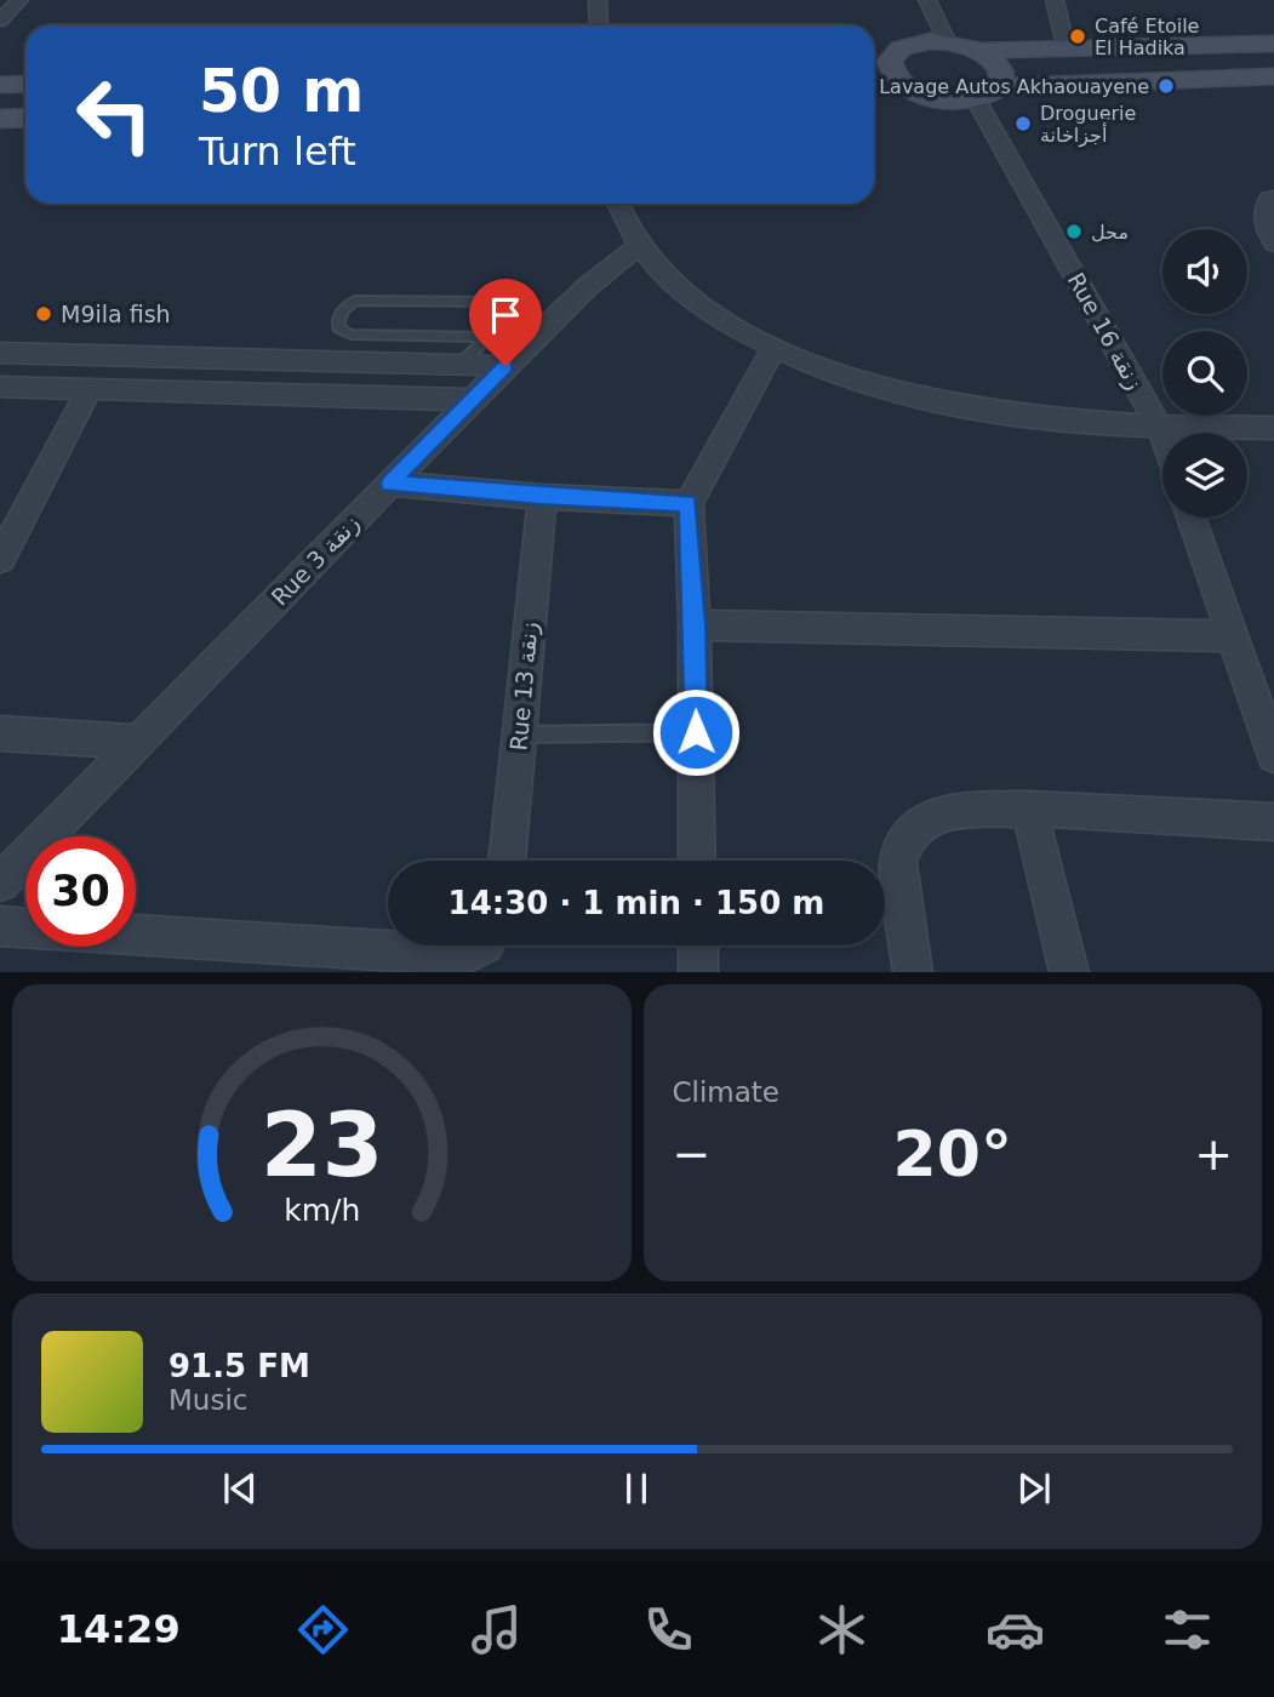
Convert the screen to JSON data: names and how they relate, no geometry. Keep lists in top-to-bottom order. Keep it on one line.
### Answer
{"streets":{"street":["Rue 16 زنقة","Rue 3 زنقة","Rue 13 زنقة"]},"places":["Café Etoile El Hadika","Lavage Autos Akhaouayene","Droguerie أجزاخانة","محل","M9ila fish"],"page":{"turn":["50 m","Turn left"],"limit":"30","trip":"14:30 · 1 min · 150 m","tile":"Climate","heat":["−","20°","+"],"song":["91.5 FM","Music"],"tabs":"14:29","gauge":["23","km/h"]}}
